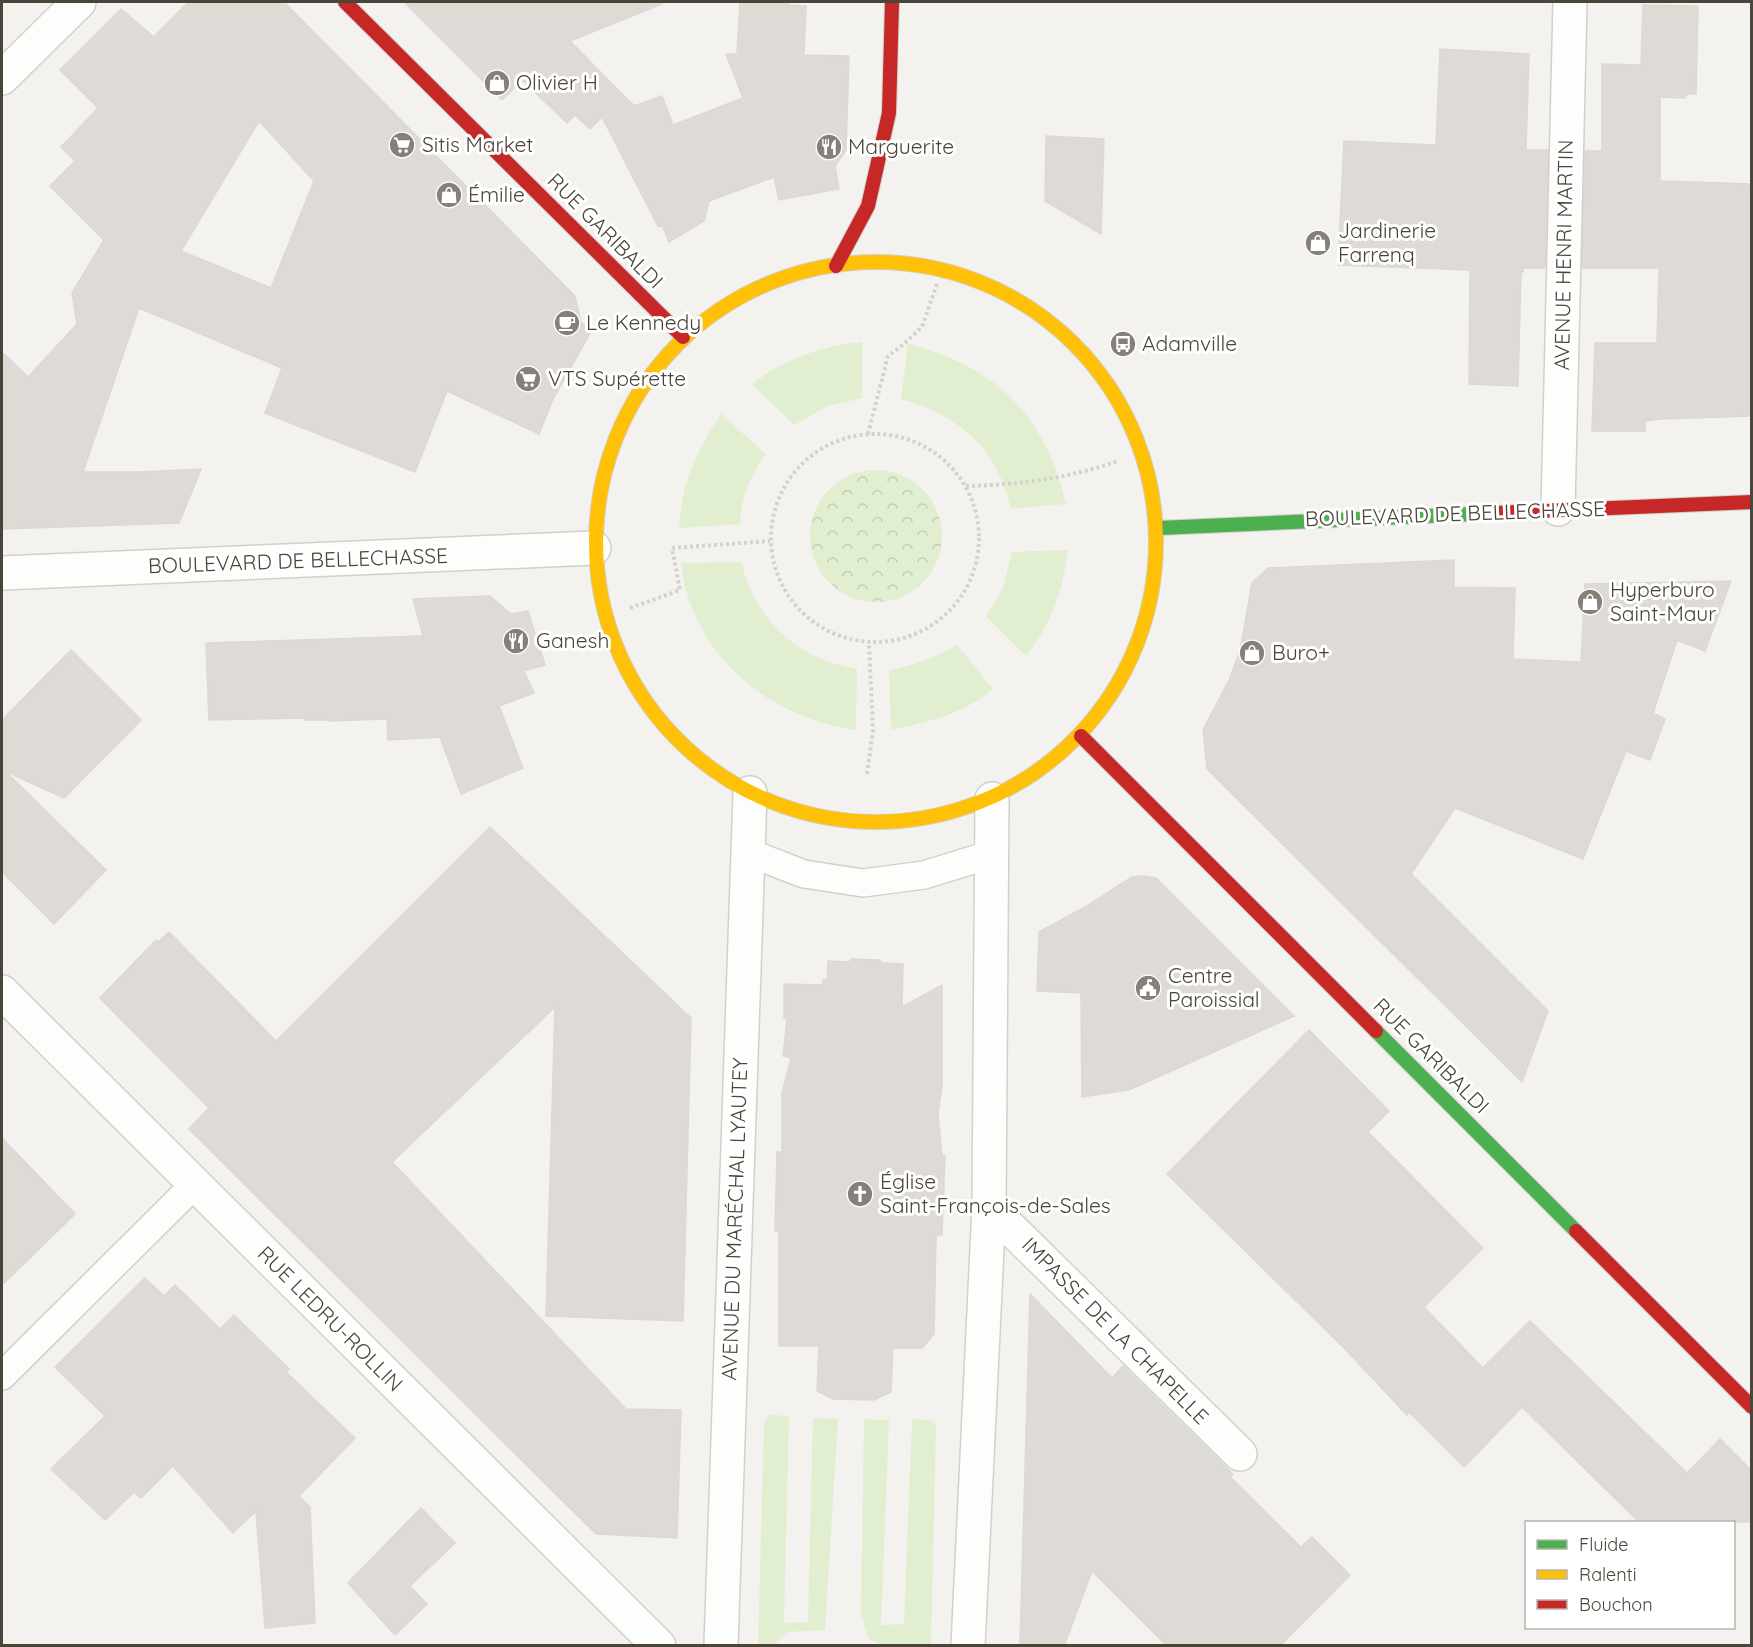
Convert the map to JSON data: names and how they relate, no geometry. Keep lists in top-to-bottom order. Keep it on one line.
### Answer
{"streets":{"street":["RUE GARIBALDI","AVENUE HENRI MARTIN","BOULEVARD DE BELLECHASSE","AVENUE DU MARÉCHAL LYAUTEY","RUE LEDRU-ROLLIN","IMPASSE DE LA CHAPELLE"]},"crossings":[["AVENUE HENRI MARTIN","BOULEVARD DE BELLECHASSE"]],"places":{"shop":["Olivier H","Émilie","Jardinerie Farrenq","Hyperburo Saint-Maur","Buro+"],"supermarket":["Sitis Market","VTS Supérette"],"restaurant":["Marguerite","Ganesh"],"cafe":["Le Kennedy"],"bus stop":["Adamville"],"public building":["Centre Paroissial"],"church":["Église Saint-François-de-Sales"]},"legend":["Fluide","Ralenti","Bouchon"]}
